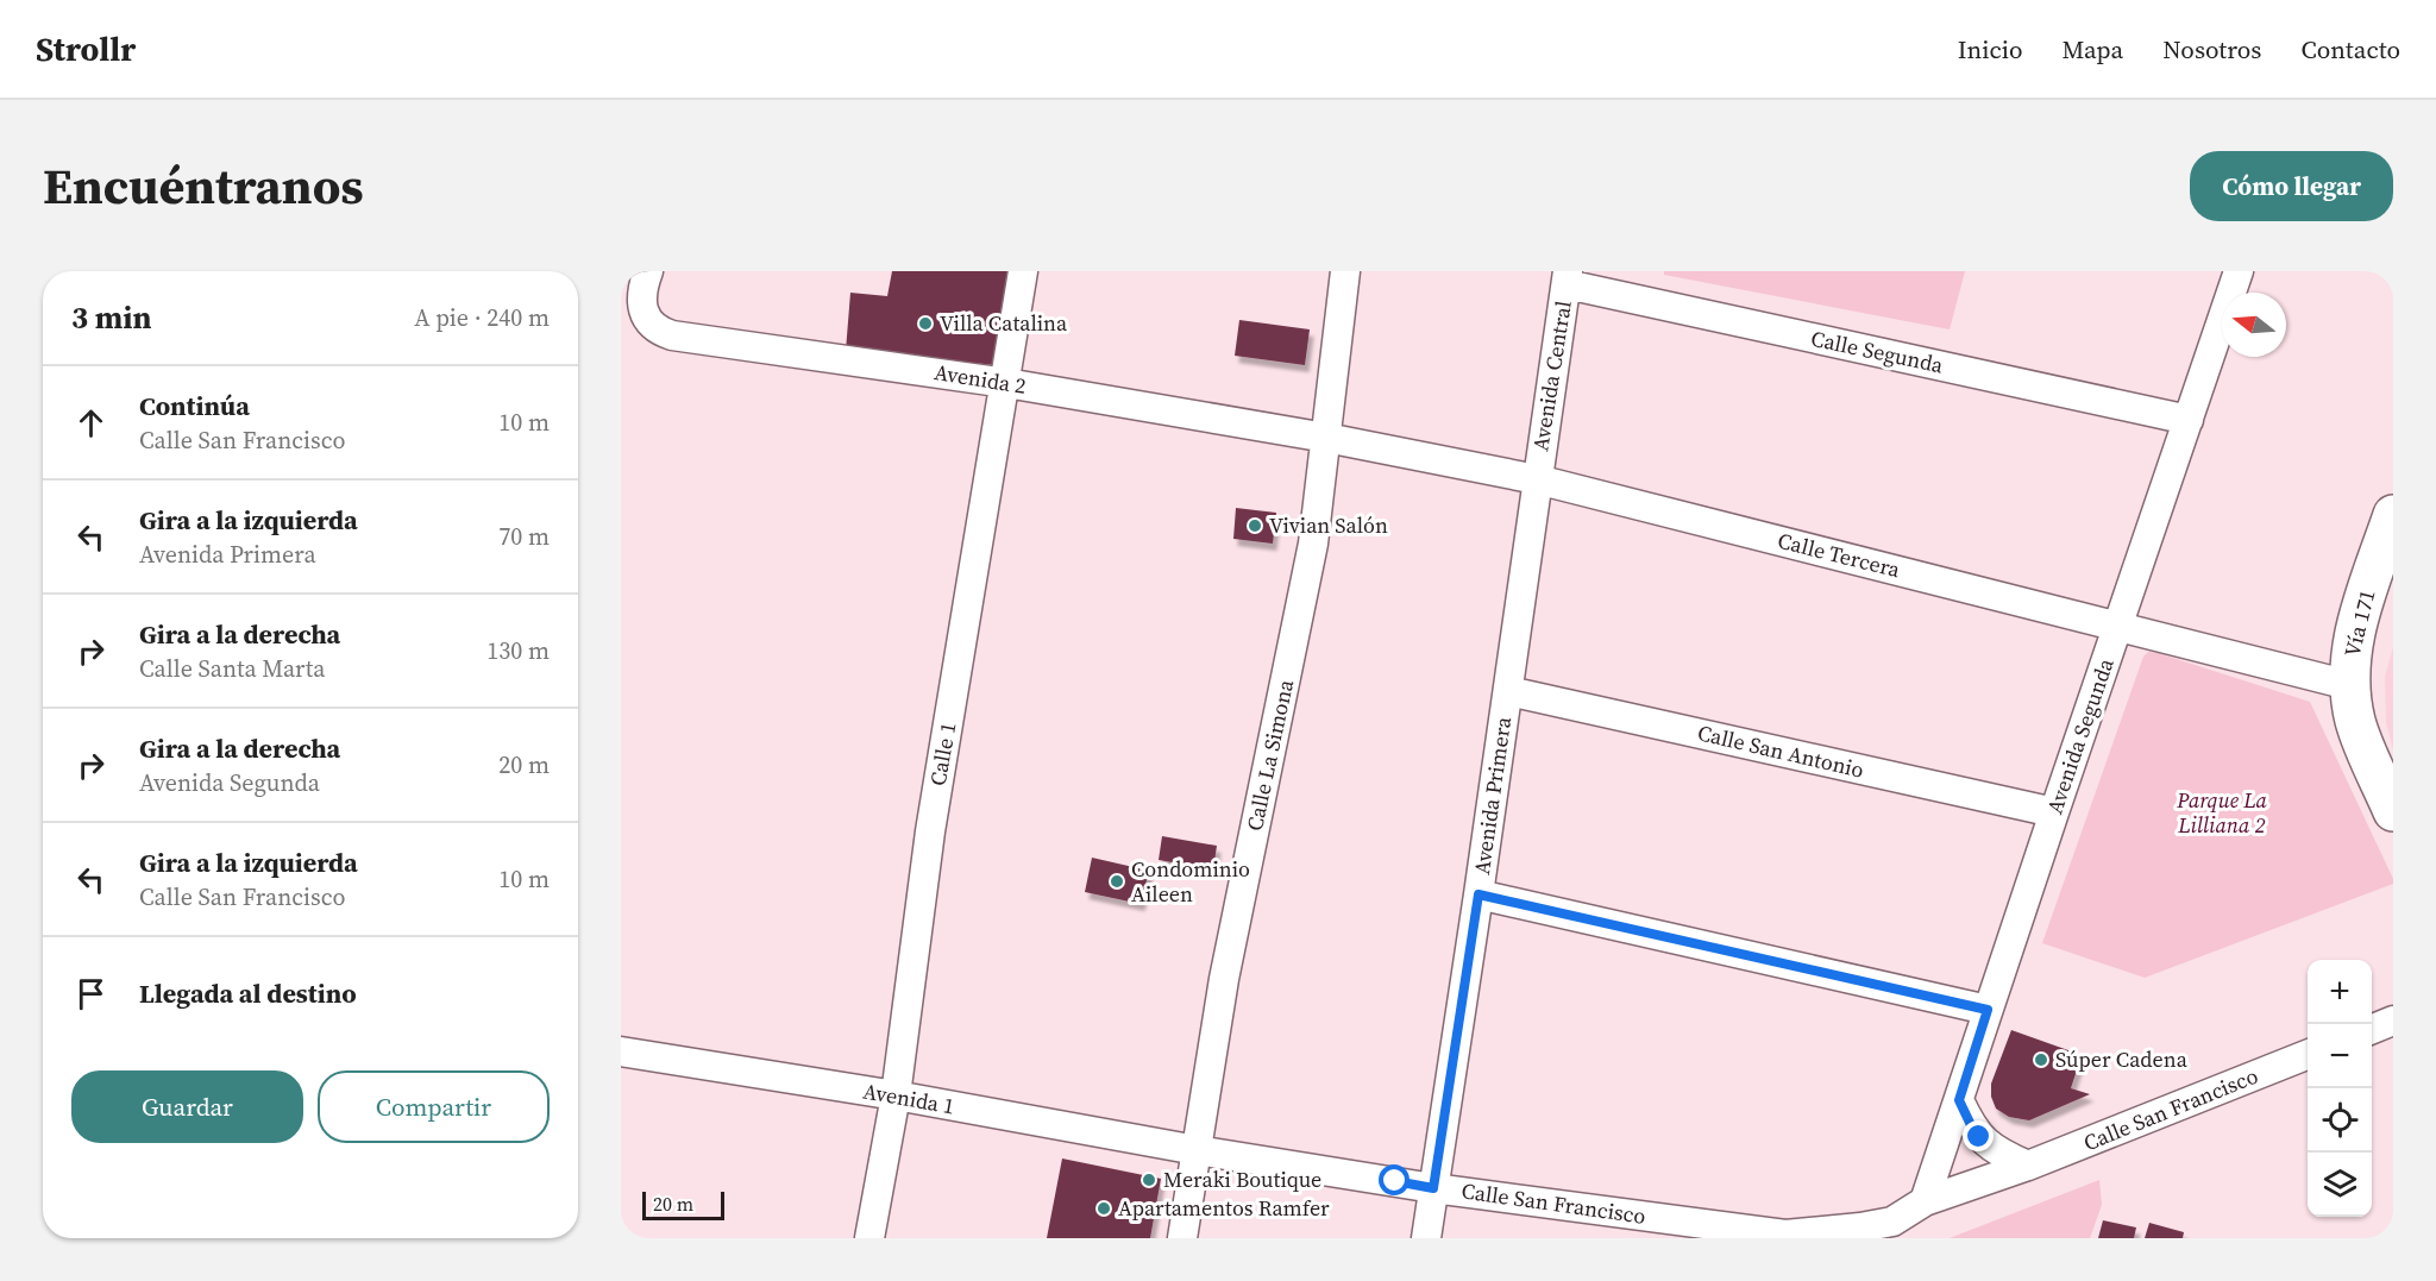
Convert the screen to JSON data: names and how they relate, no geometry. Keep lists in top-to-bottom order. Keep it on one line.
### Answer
{"streets":{"main road":["Vía 171"],"street":["Calle Segunda","Avenida Central","Avenida 2","Calle Tercera","Avenida Segunda","Calle San Antonio","Calle 1","Calle La Simona","Avenida Primera","Avenida 1","Calle San Francisco"]},"crossings":[["Calle Segunda","Avenida Central"],["Calle Segunda","Avenida Segunda"],["Avenida Central","Calle Tercera"],["Avenida Central","Avenida Primera"],["Avenida 2","Calle Tercera"],["Avenida 2","Calle 1"],["Avenida 2","Calle La Simona"],["Calle Tercera","Vía 171"],["Calle Tercera","Avenida Segunda"],["Calle Tercera","Calle La Simona"],["Calle Tercera","Avenida Primera"],["Avenida Segunda","Calle San Antonio"],["Avenida Segunda","Calle San Francisco"],["Calle San Antonio","Avenida Primera"],["Calle 1","Avenida 1"],["Calle La Simona","Avenida 1"],["Calle La Simona","Calle San Francisco"],["Avenida Primera","Calle San Francisco"],["Avenida 1","Calle San Francisco"]],"parks":["Parque La Lilliana 2"],"places":["Villa Catalina","Vivian Salón","Condominio Aileen","Súper Cadena","Meraki Boutique","Apartamentos Ramfer"],"scale_bar":"20 m","north":"left","page":{"header":"Strollr","nav":["Inicio","Mapa","Nosotros","Contacto"],"title":"Encuéntranos","buttons":["Cómo llegar",["Guardar","Compartir"]],"heading":["3 min","A pie · 240 m"],"list":[["Continúa","Calle San Francisco","10 m"],["Gira a la izquierda","Avenida Primera","70 m"],["Gira a la derecha","Calle Santa Marta","130 m"],["Gira a la derecha","Avenida Segunda","20 m"],["Gira a la izquierda","Calle San Francisco","10 m"],"Llegada al destino"],"map_buttons":["+","−"],"scale":"20 m"}}
